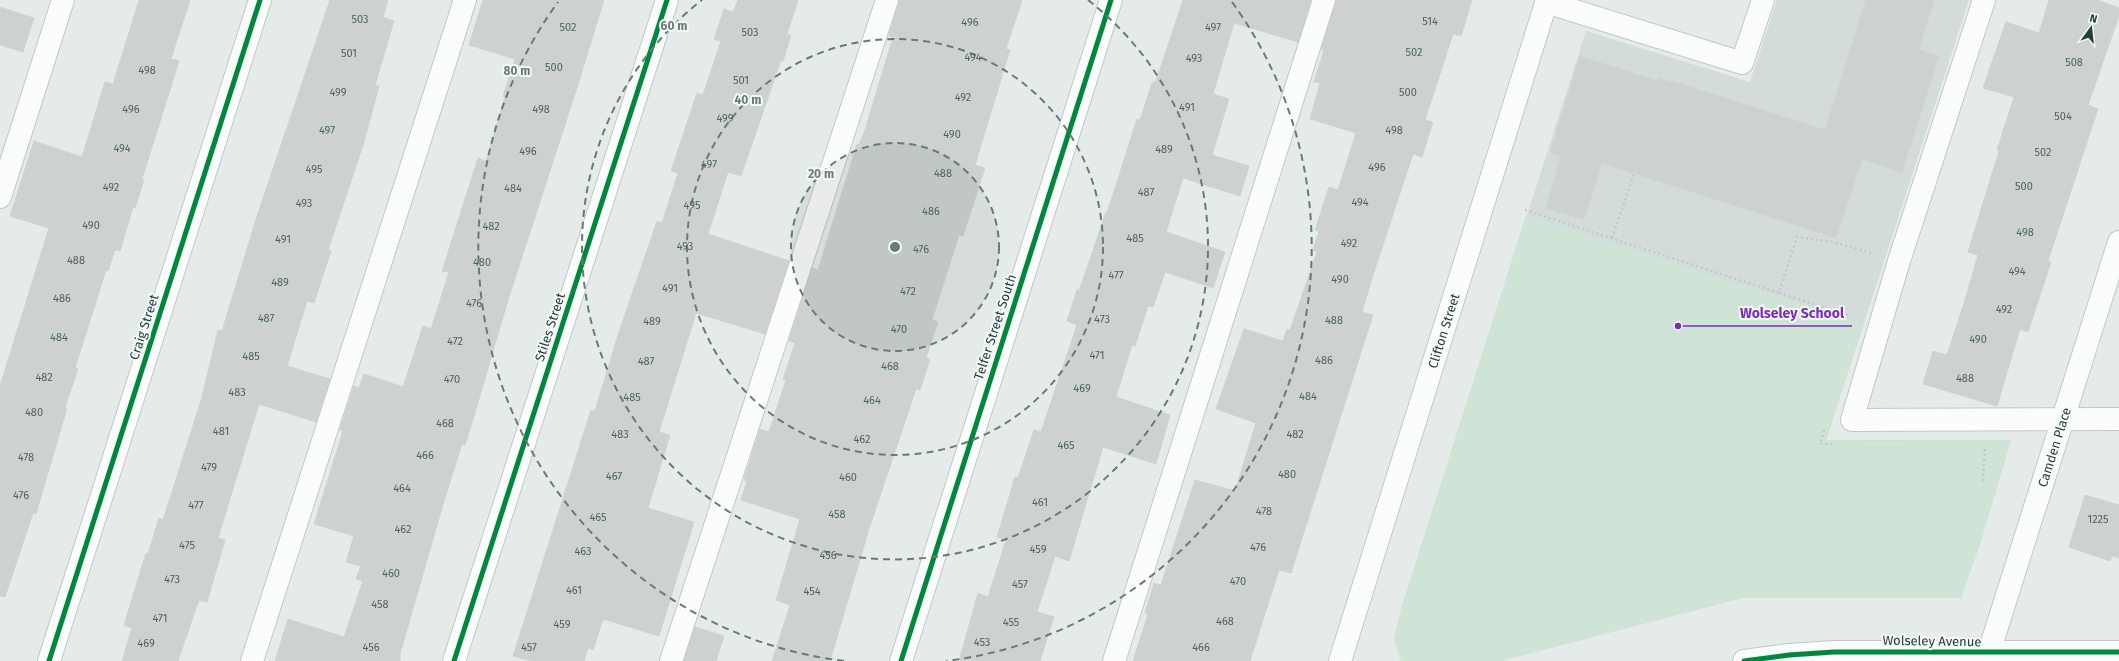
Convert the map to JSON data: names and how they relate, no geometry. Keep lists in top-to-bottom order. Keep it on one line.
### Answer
{"streets":{"street":["Craig Street","Stiles Street","Telfer Street South","Clifton Street","Camden Place","Wolseley Avenue"]},"crossings":[["Camden Place","Wolseley Avenue"]],"places":["Wolseley School"],"house_numbers":["503","514","496","502","497","503","502","501","494","493","508","500","498","501","499","500","492","491","496","498","504","499","497","498","490","494","489","496","502","497","496","495","488","500","492","484","487","494","493","495","486","490","482","498","485","491","492","493","476","488","480","494","477","490","489","491","472","486","476","492","487","473","488","489","470","484","490","472","471","485","486","487","468","482","488","470","469","483","484","485","464","480","468","481","483","482","462","465","466","478","479","480","467","460","464","476","461","477","478","458","465","1225","462","475","476","459","463","456","460","473","470","457","461","454","458","471","468","455","459","453","469","456","457","466"],"north":"top","rings":["60 m","80 m","40 m","20 m"]}
